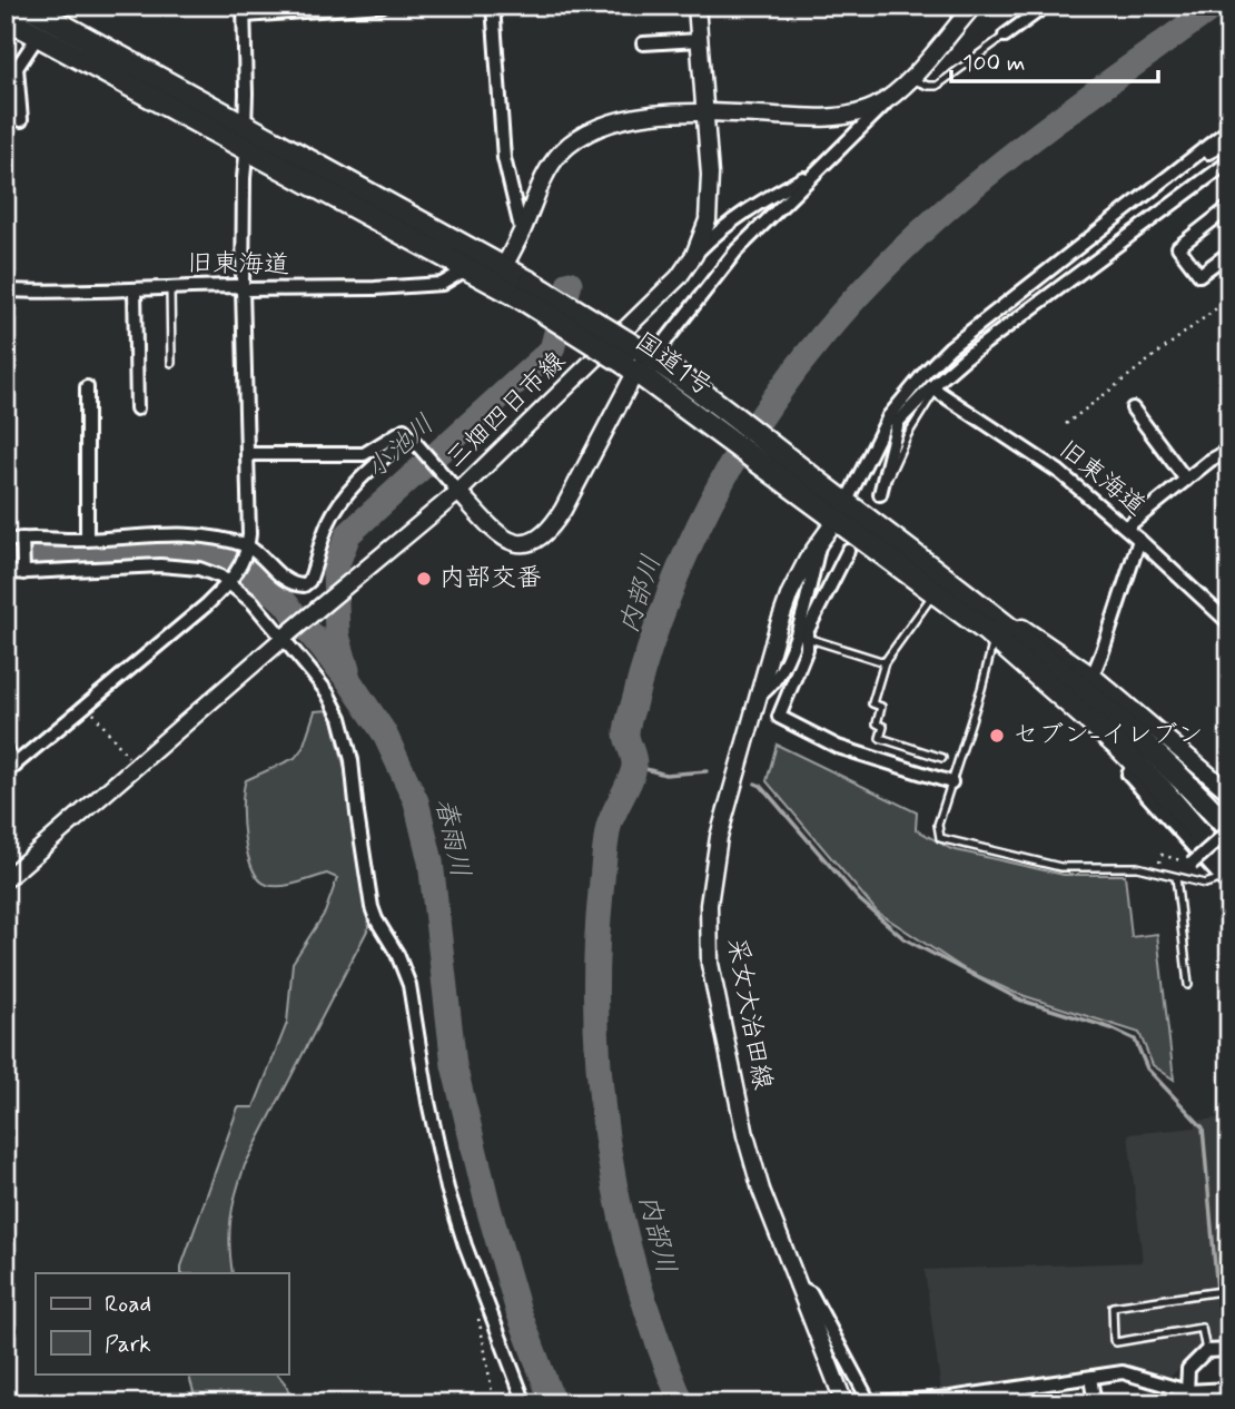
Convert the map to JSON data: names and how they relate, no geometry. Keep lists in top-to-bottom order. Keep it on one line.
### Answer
{"streets":{"highway":["国道1号"],"main road":["三畑四日市線","采女大治田線"],"street":["旧東海道"]},"crossings":[["旧東海道","国道1号"],["国道1号","三畑四日市線"],["国道1号","采女大治田線"]],"water":["小池川","内部川","春雨川"],"places":["内部交番","セブン-イレブン"],"legend":["Road","Park"],"scale_bar":"100 m"}
